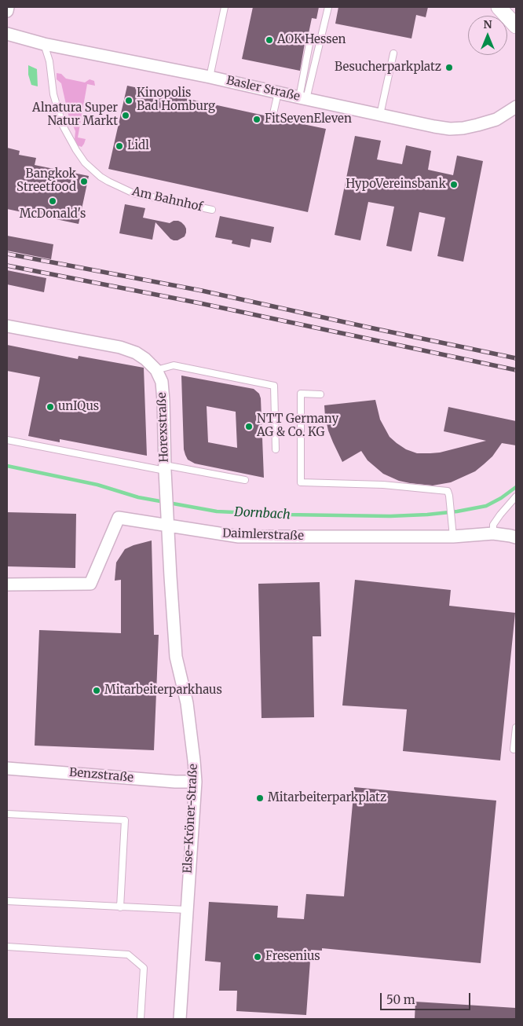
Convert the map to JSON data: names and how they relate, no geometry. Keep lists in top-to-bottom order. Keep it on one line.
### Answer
{"streets":{"street":["Basler Straße","Horexstraße","Daimlerstraße","Benzstraße","Else-Kröner-Straße"],"lane":["Am Bahnhof"]},"crossings":[["Basler Straße","Am Bahnhof"],["Horexstraße","Daimlerstraße"],["Horexstraße","Else-Kröner-Straße"],["Daimlerstraße","Else-Kröner-Straße"],["Benzstraße","Else-Kröner-Straße"]],"water":["Dornbach"],"places":["AOK Hessen","Besucherparkplatz","Kinopolis Bad Homburg","Alnatura Super Natur Markt","FitSevenEleven","Lidl","Bangkok Streetfood","HypoVereinsbank","McDonald's","unIQus","NTT Germany AG & Co. KG","Mitarbeiterparkhaus","Mitarbeiterparkplatz","Fresenius"],"scale_bar":"50 m","north":"top"}
